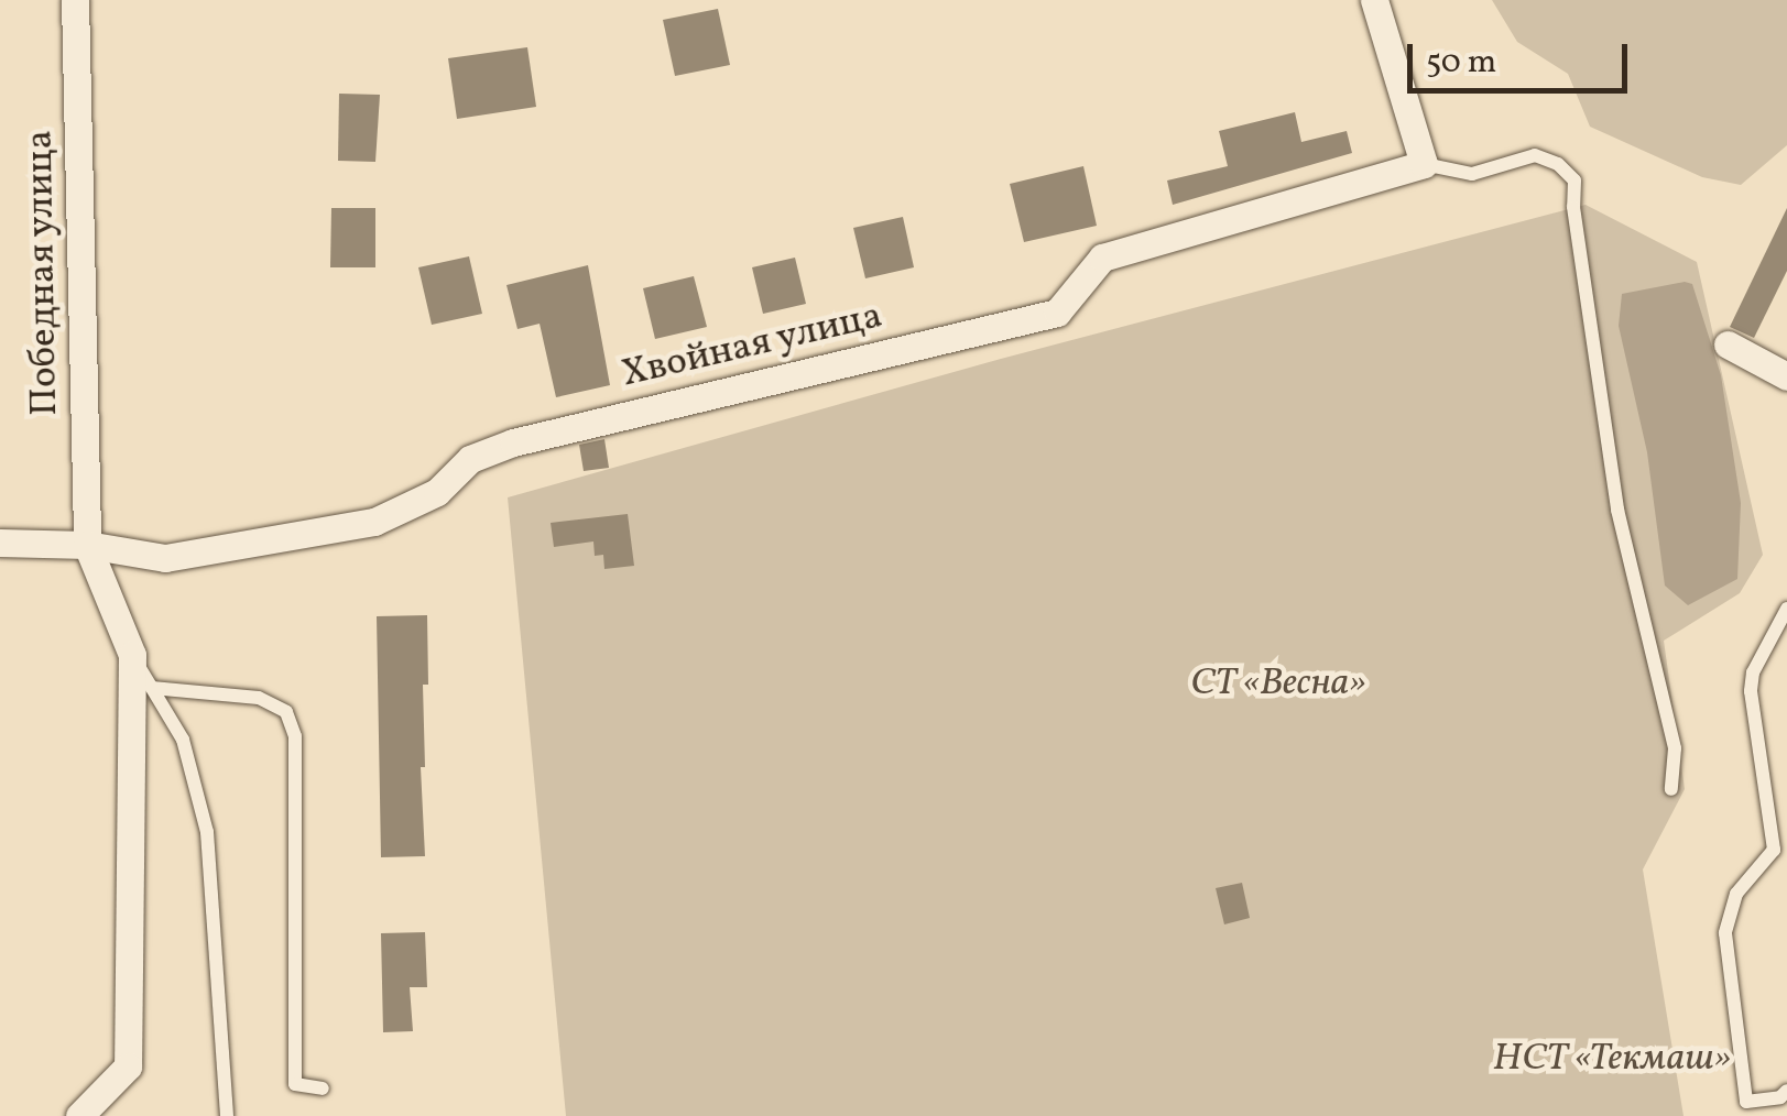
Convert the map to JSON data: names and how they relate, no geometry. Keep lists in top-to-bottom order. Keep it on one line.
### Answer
{"streets":{"street":["Победная улица","Хвойная улица"]},"crossings":[["Победная улица","Хвойная улица"]],"parks":["СТ «Весна»","НСТ «Текмаш»"],"scale_bar":"50 m"}
